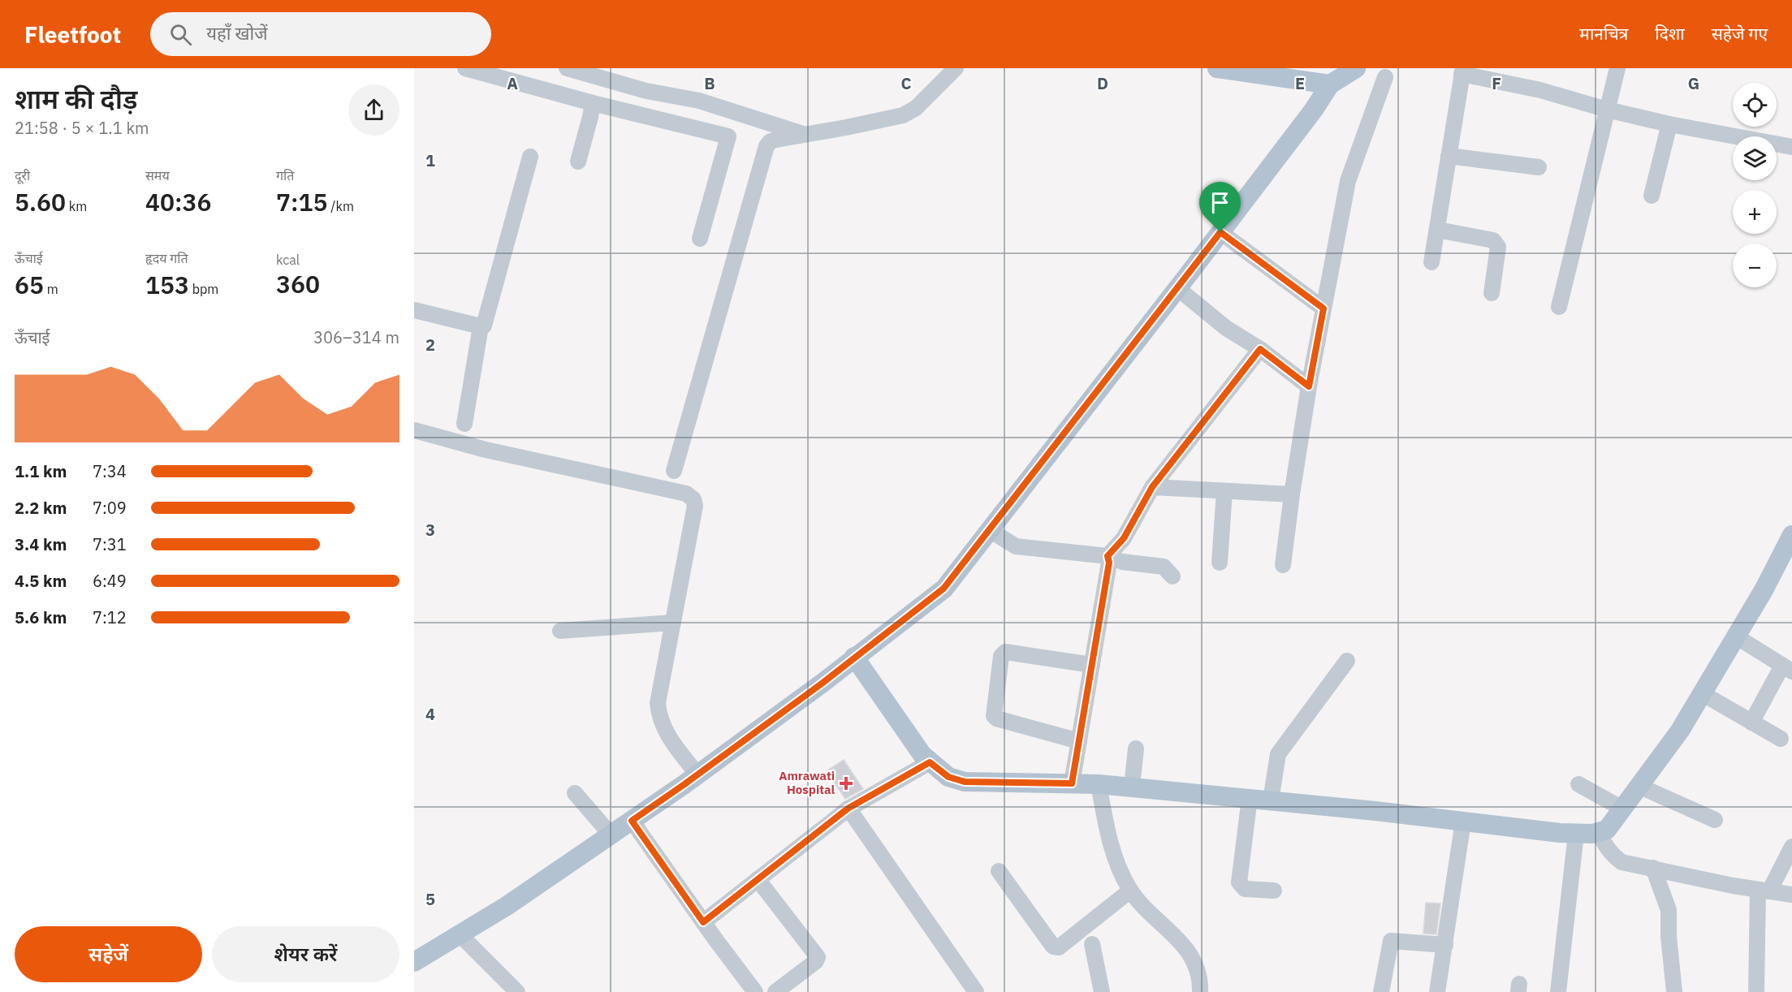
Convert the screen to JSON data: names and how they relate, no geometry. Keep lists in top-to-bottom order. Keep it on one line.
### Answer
{"places":{"health":["Amrawati Hospital"]},"page":{"header":"Fleetfoot","search":"यहाँ खोजें","nav":["मानचित्र","दिशा","सहेजे गए"],"heading":["शाम की दौड़","21:58 · 5 × 1.1 km"],"map_buttons":["+","−"],"stats":[["दूरी","5.60 km"],["समय","40:36"],["गति","7:15 /km"],["ऊँचाई","65 m"],["हृदय गति","153 bpm"],["kcal","360"]],"chart":["ऊँचाई","306–314 m"],"list":[{"name":"1.1 km","note":"7:34"},{"name":"2.2 km","note":"7:09"},{"name":"3.4 km","note":"7:31"},{"name":"4.5 km","note":"6:49"},{"name":"5.6 km","note":"7:12"}],"buttons":["सहेजें","शेयर करें"]},"grid":{"columns":["A","B","C","D","E","F","G"],"rows":["1","2","3","4","5"]}}
